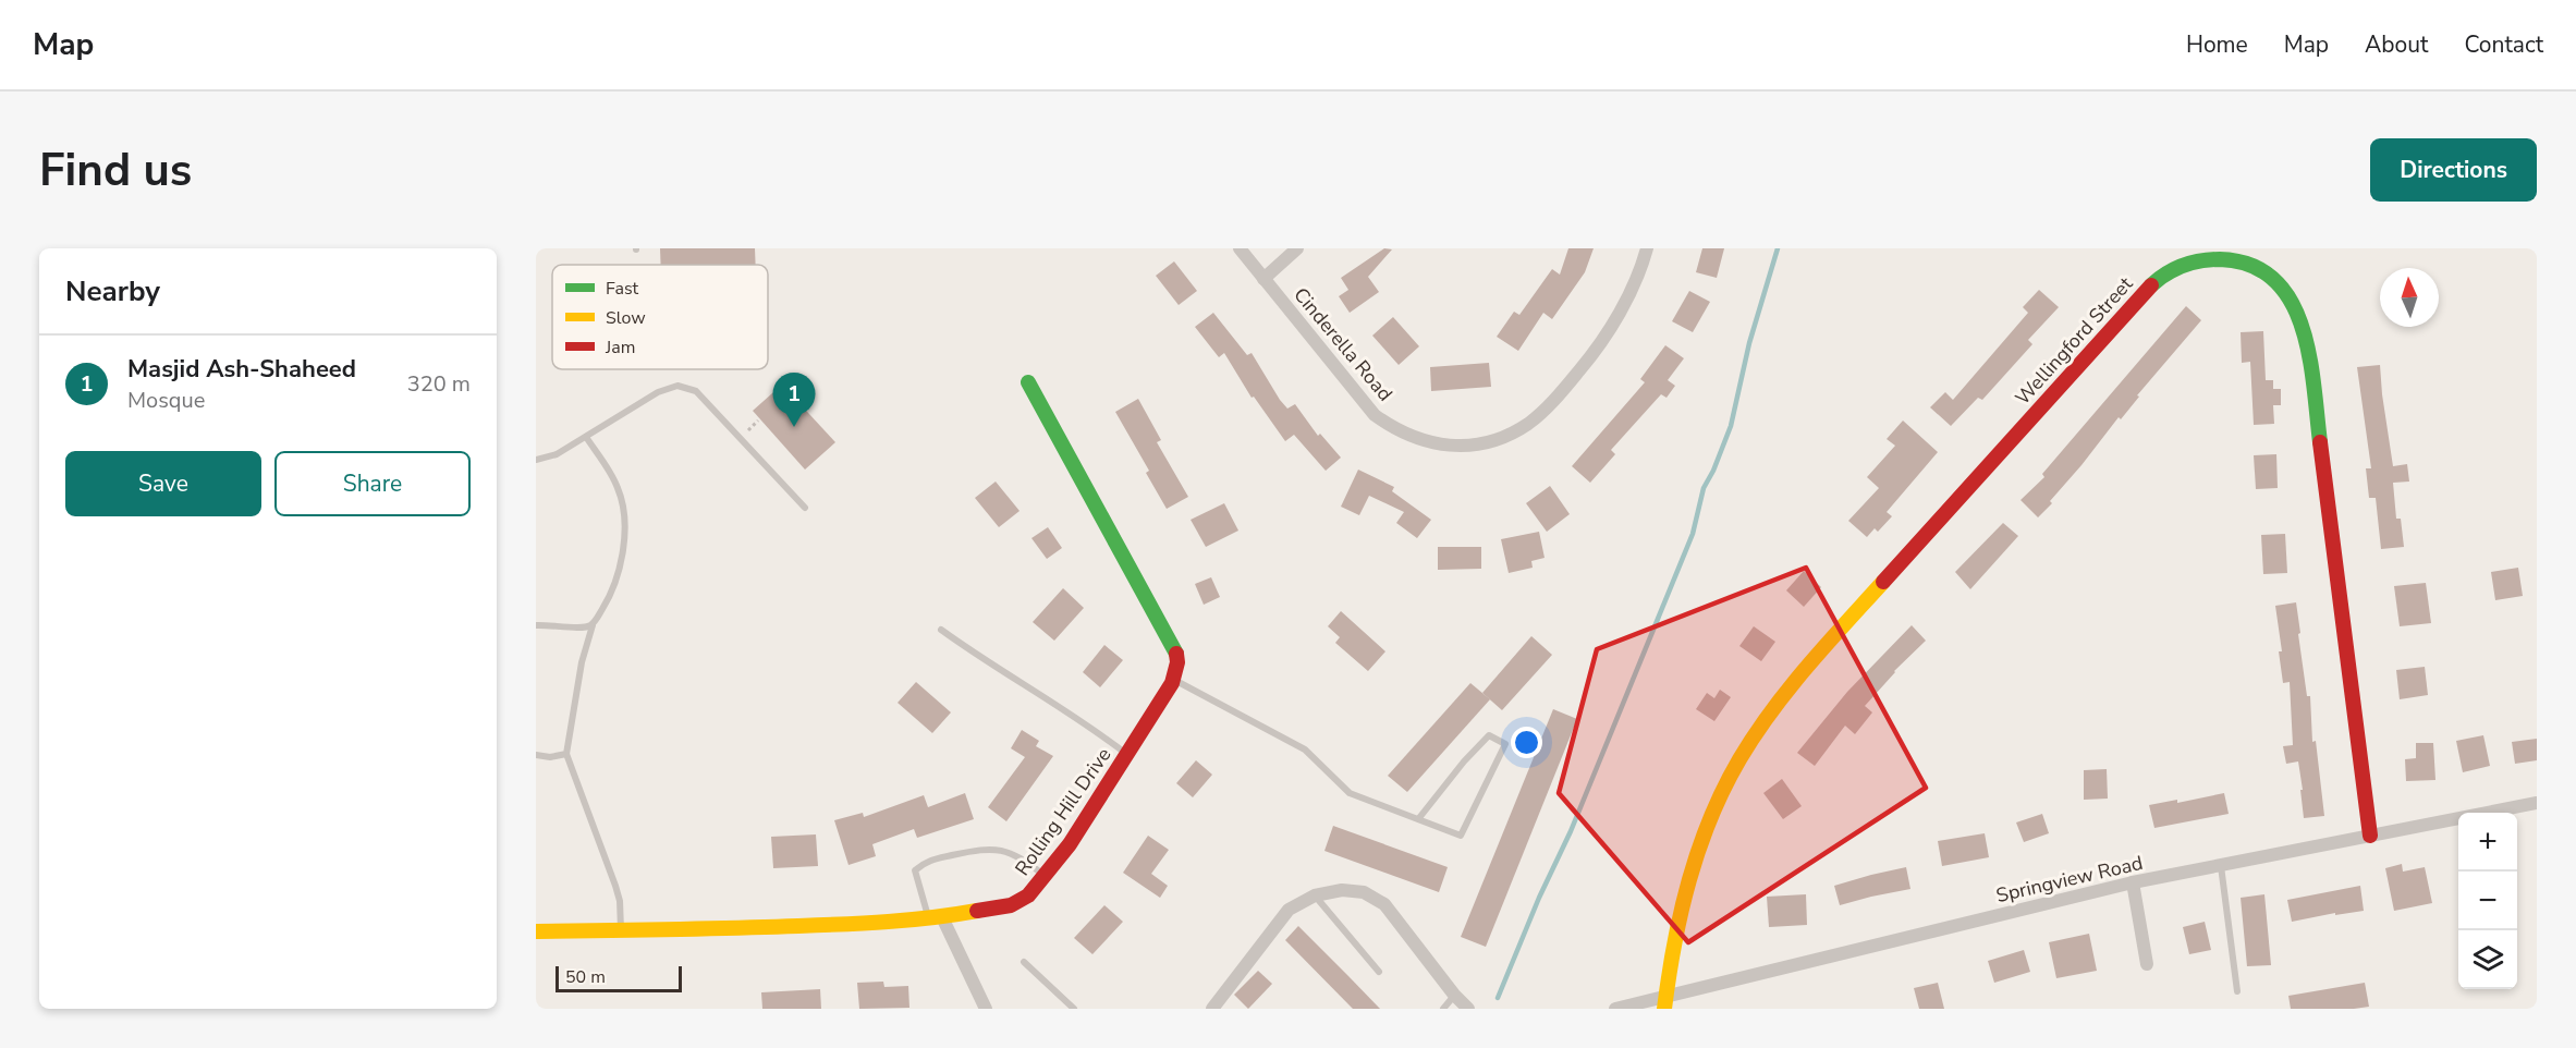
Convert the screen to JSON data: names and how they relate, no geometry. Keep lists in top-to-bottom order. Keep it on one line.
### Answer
{"streets":{"street":["Wellingford Street","Cinderella Road","Rolling Hill Drive","Springview Road"]},"crossings":[["Wellingford Street","Springview Road"]],"legend":["Fast","Slow","Jam"],"scale_bar":"50 m","north":"top","page":{"header":"Map","nav":["Home","Map","About","Contact"],"buttons":["Directions",["Save","Share"]],"title":"Find us","heading":"Nearby","list":[{"mark":"1","name":"Masjid Ash-Shaheed","note":"Mosque","value":"320 m"}],"pins":"1","map_buttons":["+","−"],"scale":"50 m"}}
